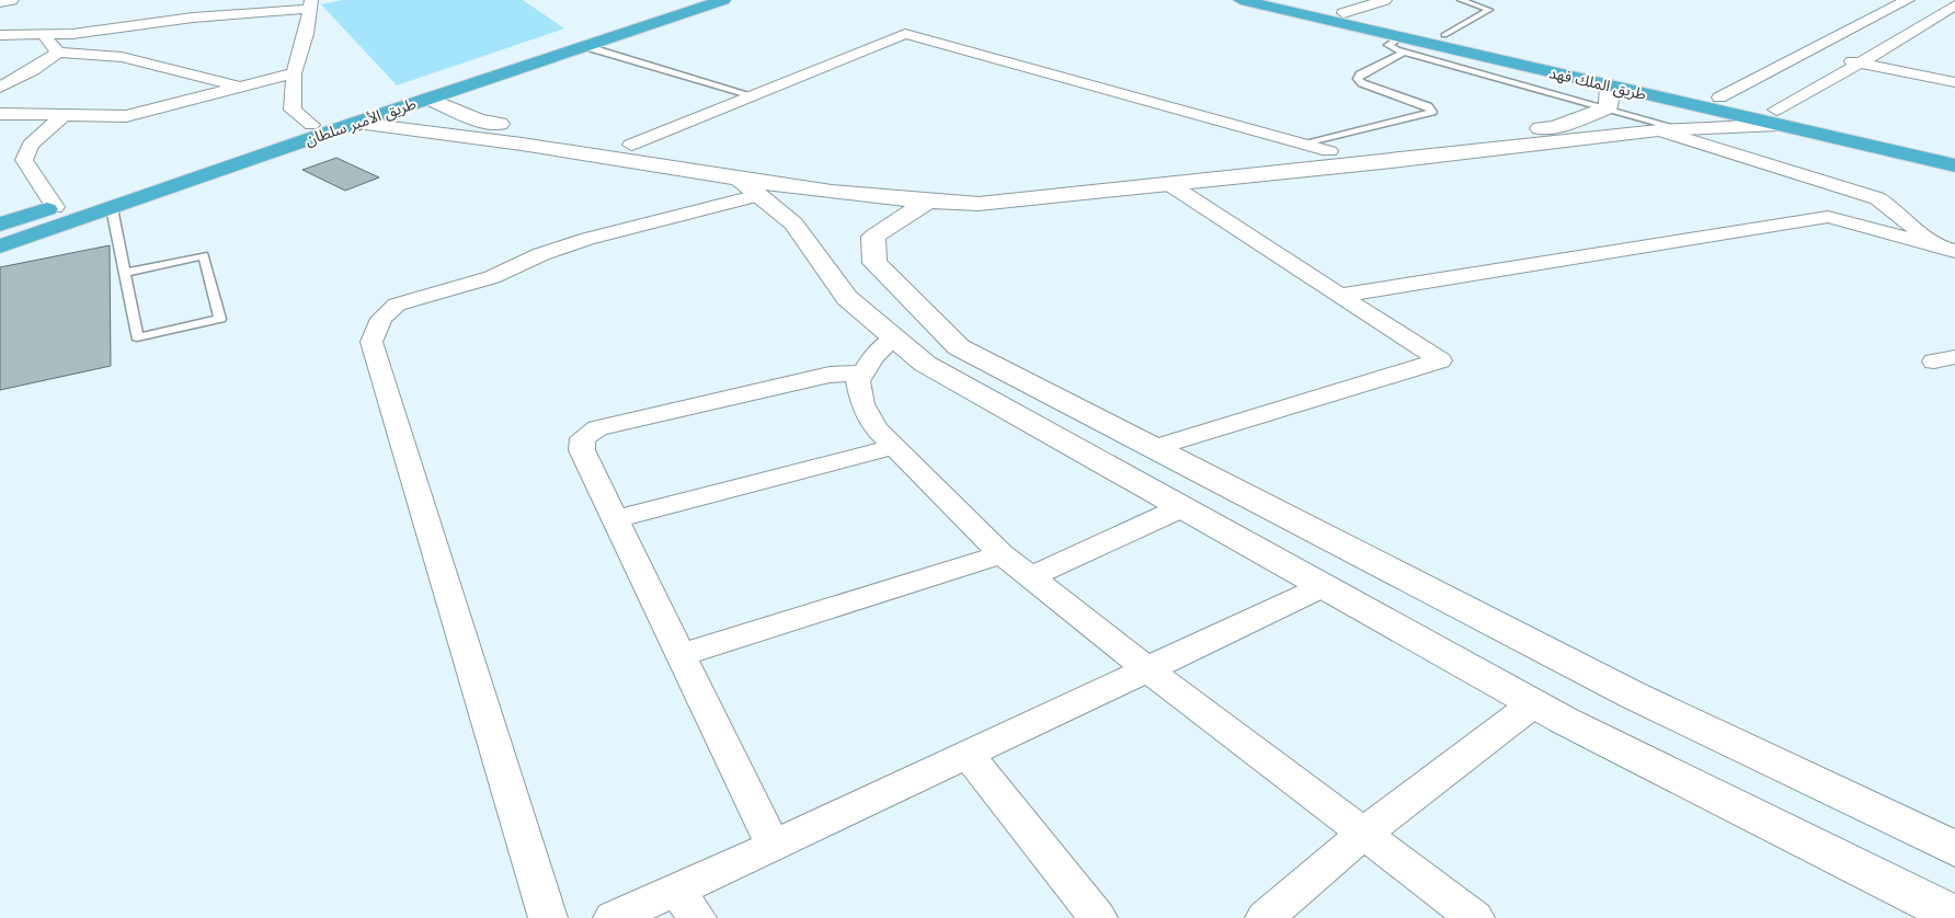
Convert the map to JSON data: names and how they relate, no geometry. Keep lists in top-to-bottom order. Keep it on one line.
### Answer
{"streets":{"highway":["طريق الملك فهد","طريق الأمير سلطان"]}}
